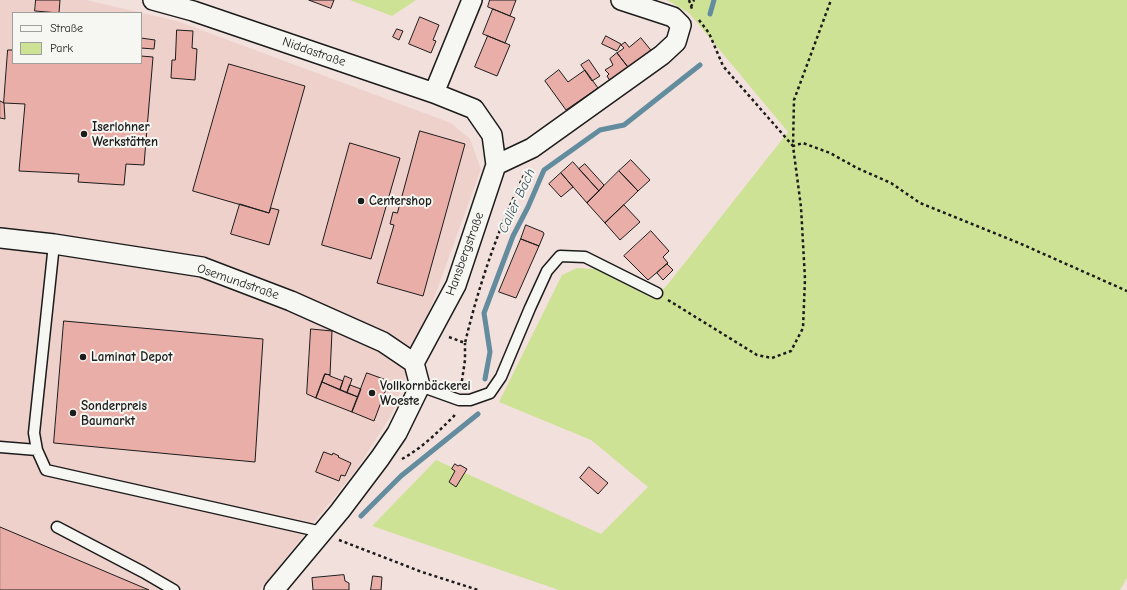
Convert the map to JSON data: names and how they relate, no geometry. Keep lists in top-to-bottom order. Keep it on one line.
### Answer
{"streets":{"street":["Niddastraße","Hansbergstraße","Osemundstraße"]},"crossings":[["Niddastraße","Hansbergstraße"],["Hansbergstraße","Osemundstraße"]],"water":["Caller Bach"],"places":["Iserlohner Werkstätten","Centershop","Laminat Depot","Vollkornbäckerei Woeste","Sonderpreis Baumarkt"],"legend":["Straße","Park"]}
